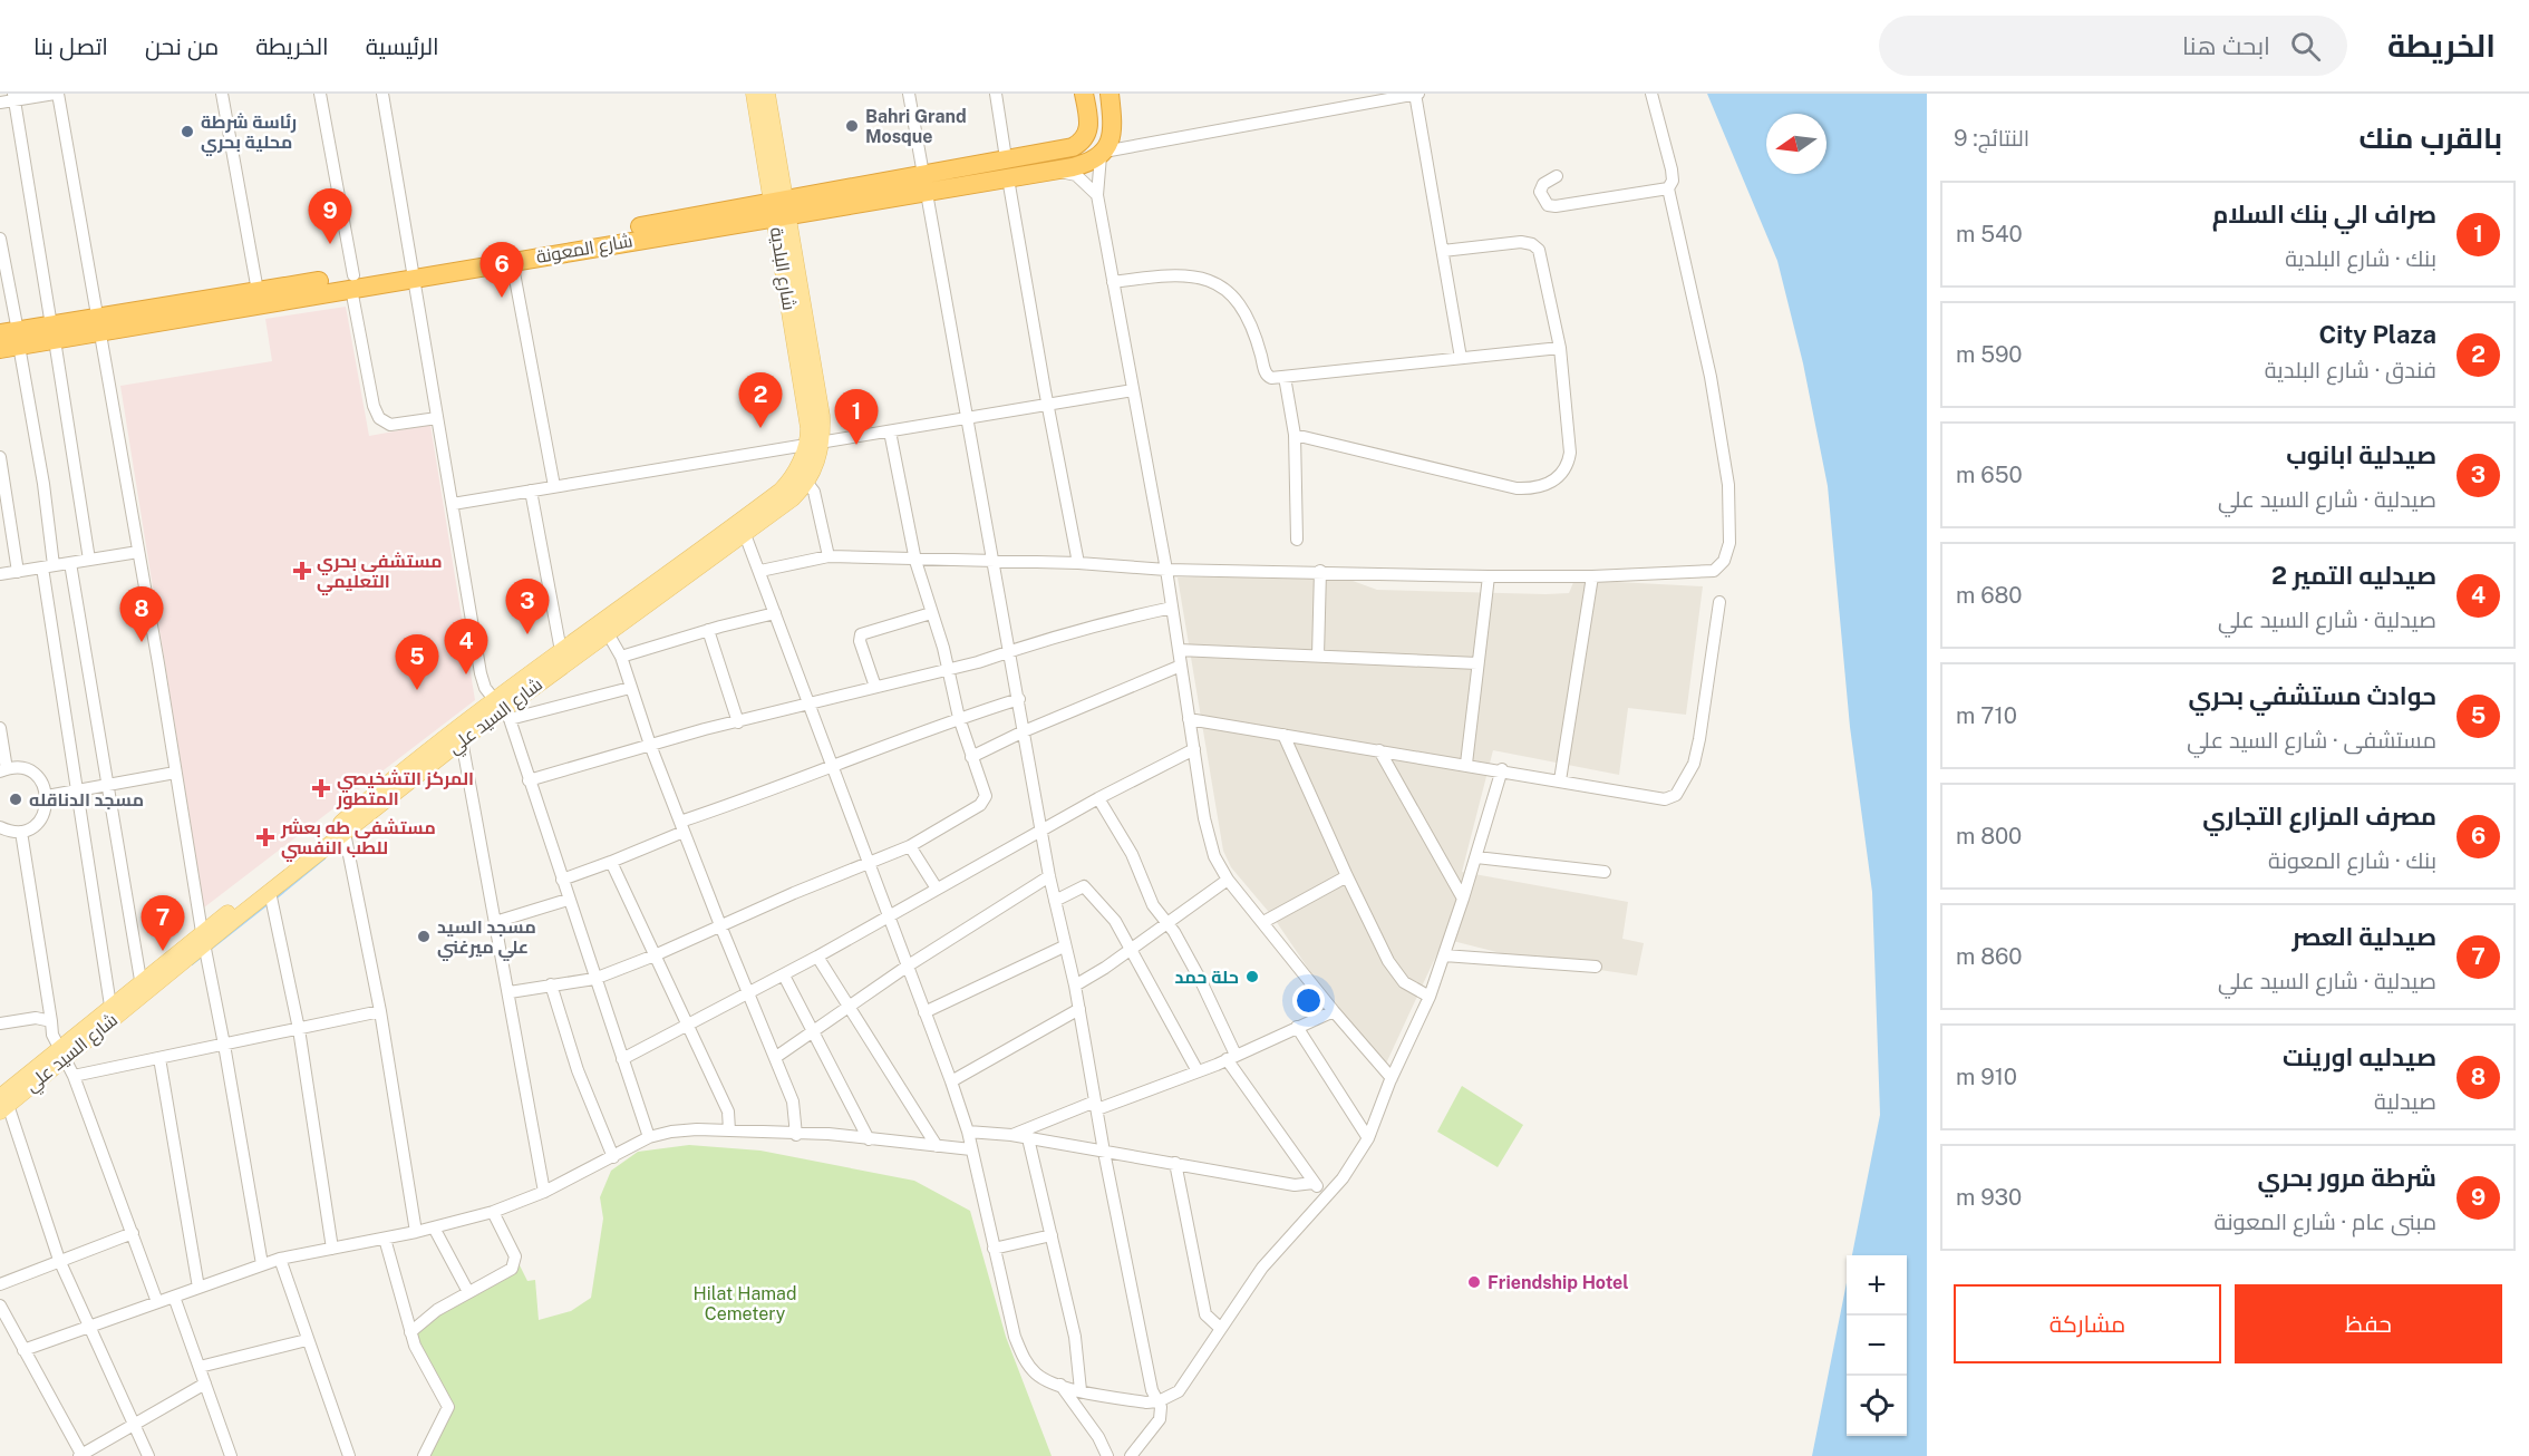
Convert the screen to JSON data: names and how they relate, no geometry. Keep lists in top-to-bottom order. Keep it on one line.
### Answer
{"streets":{"highway":["شارع المعونة"],"main road":["شارع البلدية","شارع السيد علي"]},"crossings":[["شارع المعونة","شارع البلدية"],["شارع البلدية","شارع السيد علي"]],"parks":["Hilat Hamad Cemetery"],"places":{"other":["Bahri Grand Mosque","رئاسة شرطة محلية بحري","مسجد الدناقله","مسجد السيد علي ميرغني","حلة حمد","Friendship Hotel"],"health":["مستشفى بحري التعليمي","المركز التشخيصي المتطور","مستشفى طه بعشر للطب النفسي"]},"north":"left","page":{"header":"الخريطة","search":"ابحث هنا","nav":["الرئيسية","الخريطة","من نحن","اتصل بنا"],"heading":["بالقرب منك","النتائج: 9"],"list":[{"mark":"1","name":"صراف الي بنك السلام","note":"بنك · شارع البلدية","value":"540 m"},{"mark":"2","name":"City Plaza","note":"فندق · شارع البلدية","value":"590 m"},{"mark":"3","name":"صيدلية ابانوب","note":"صيدلية · شارع السيد علي","value":"650 m"},{"mark":"4","name":"صيدليه التمير 2","note":"صيدلية · شارع السيد علي","value":"680 m"},{"mark":"5","name":"حوادث مستشفي بحري","note":"مستشفى · شارع السيد علي","value":"710 m"},{"mark":"6","name":"مصرف المزارع التجاري","note":"بنك · شارع المعونة","value":"800 m"},{"mark":"7","name":"صيدلية العصر","note":"صيدلية · شارع السيد علي","value":"860 m"},{"mark":"8","name":"صيدليه اورينت","note":"صيدلية","value":"910 m"},{"mark":"9","name":"شرطة مرور بحري","note":"مبنى عام · شارع المعونة","value":"930 m"}],"pins":["9","6","2","1","3","8","4","5","7"],"map_buttons":["+","−"],"buttons":["حفظ","مشاركة"]}}
